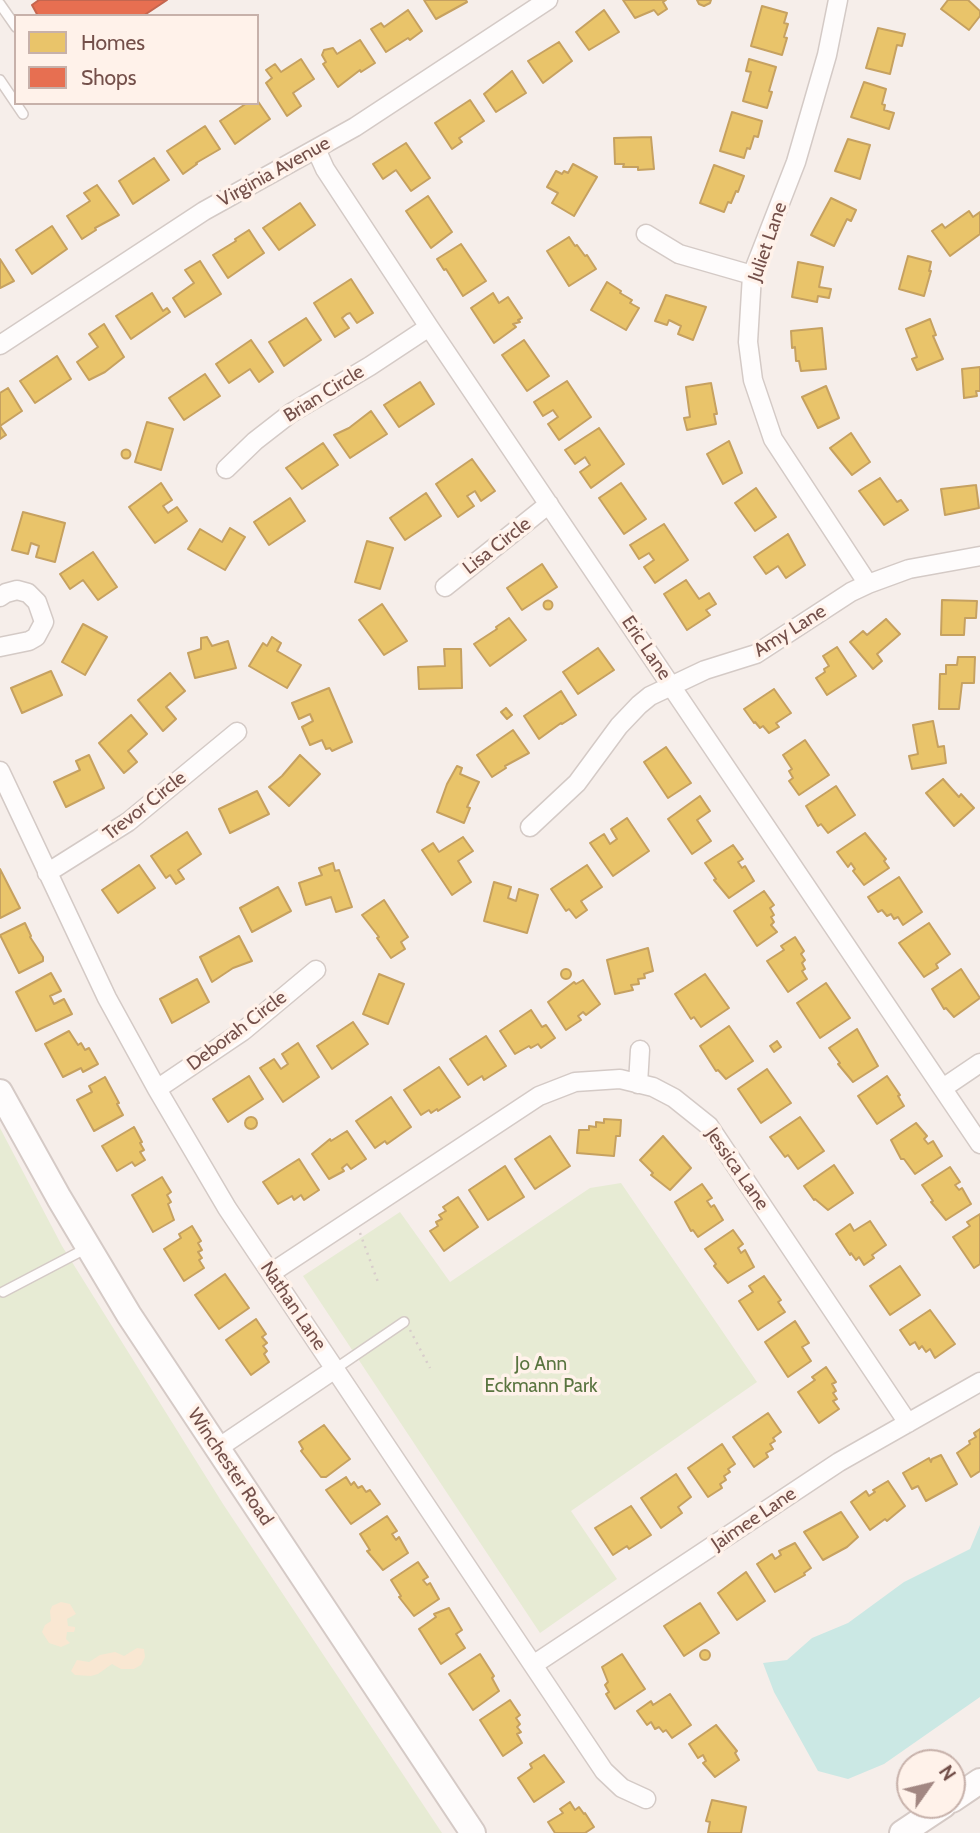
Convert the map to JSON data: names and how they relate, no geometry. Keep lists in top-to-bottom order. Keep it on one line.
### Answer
{"streets":{"main road":["Winchester Road"],"street":["Virginia Avenue","Juliet Lane","Brian Circle","Lisa Circle","Amy Lane","Eric Lane","Trevor Circle","Deborah Circle","Jessica Lane","Nathan Lane","Jaimee Lane"]},"crossings":[["Virginia Avenue","Eric Lane"],["Juliet Lane","Amy Lane"],["Brian Circle","Eric Lane"],["Lisa Circle","Eric Lane"],["Amy Lane","Eric Lane"],["Trevor Circle","Nathan Lane"],["Deborah Circle","Nathan Lane"],["Jessica Lane","Nathan Lane"],["Jessica Lane","Jaimee Lane"],["Nathan Lane","Jaimee Lane"]],"parks":["Jo Ann Eckmann Park"],"legend":["Homes","Shops"],"north":"top right"}
